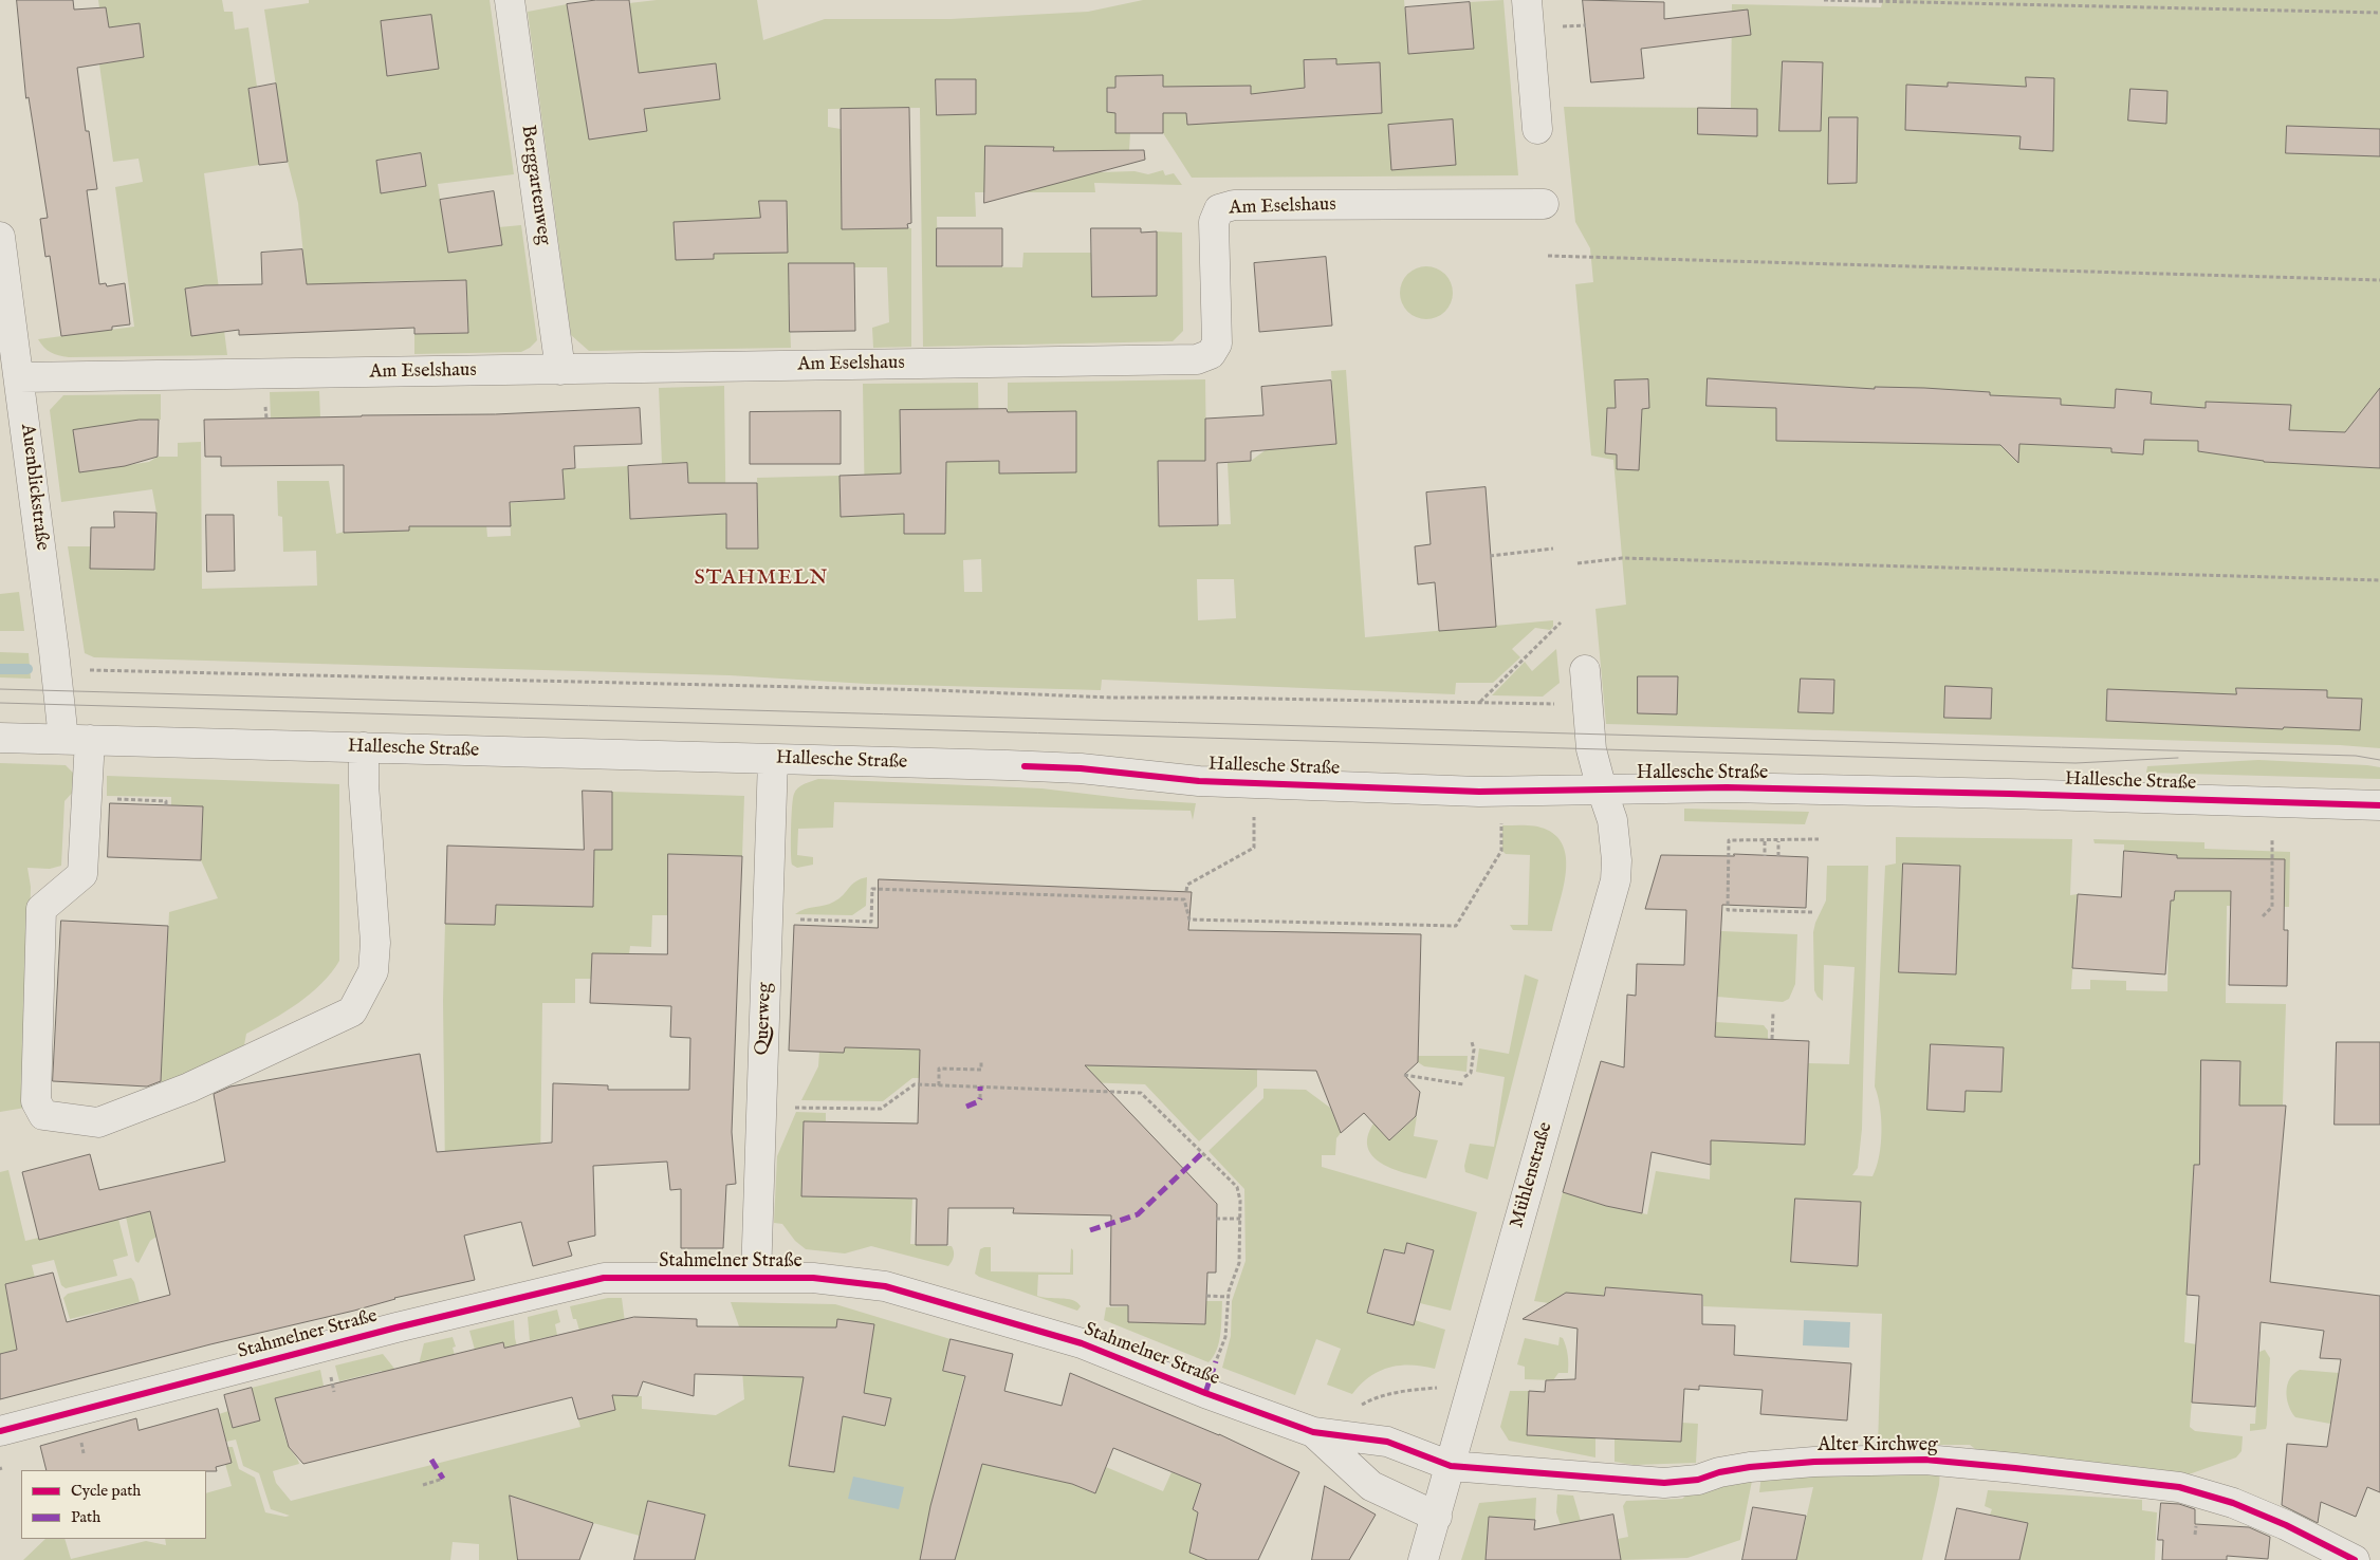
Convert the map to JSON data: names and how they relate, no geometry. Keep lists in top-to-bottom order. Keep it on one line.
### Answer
{"streets":{"street":["Berggartenweg","Am Eselshaus","Auenblickstraße","Hallesche Straße","Querweg","Mühlenstraße","Stahmelner Straße","Alter Kirchweg"]},"crossings":[["Berggartenweg","Am Eselshaus"],["Am Eselshaus","Auenblickstraße"],["Auenblickstraße","Hallesche Straße"],["Hallesche Straße","Querweg"],["Hallesche Straße","Mühlenstraße"],["Querweg","Stahmelner Straße"],["Mühlenstraße","Stahmelner Straße"],["Mühlenstraße","Alter Kirchweg"],["Stahmelner Straße","Alter Kirchweg"]],"districts":["STAHMELN"],"legend":["Cycle path","Path"]}
